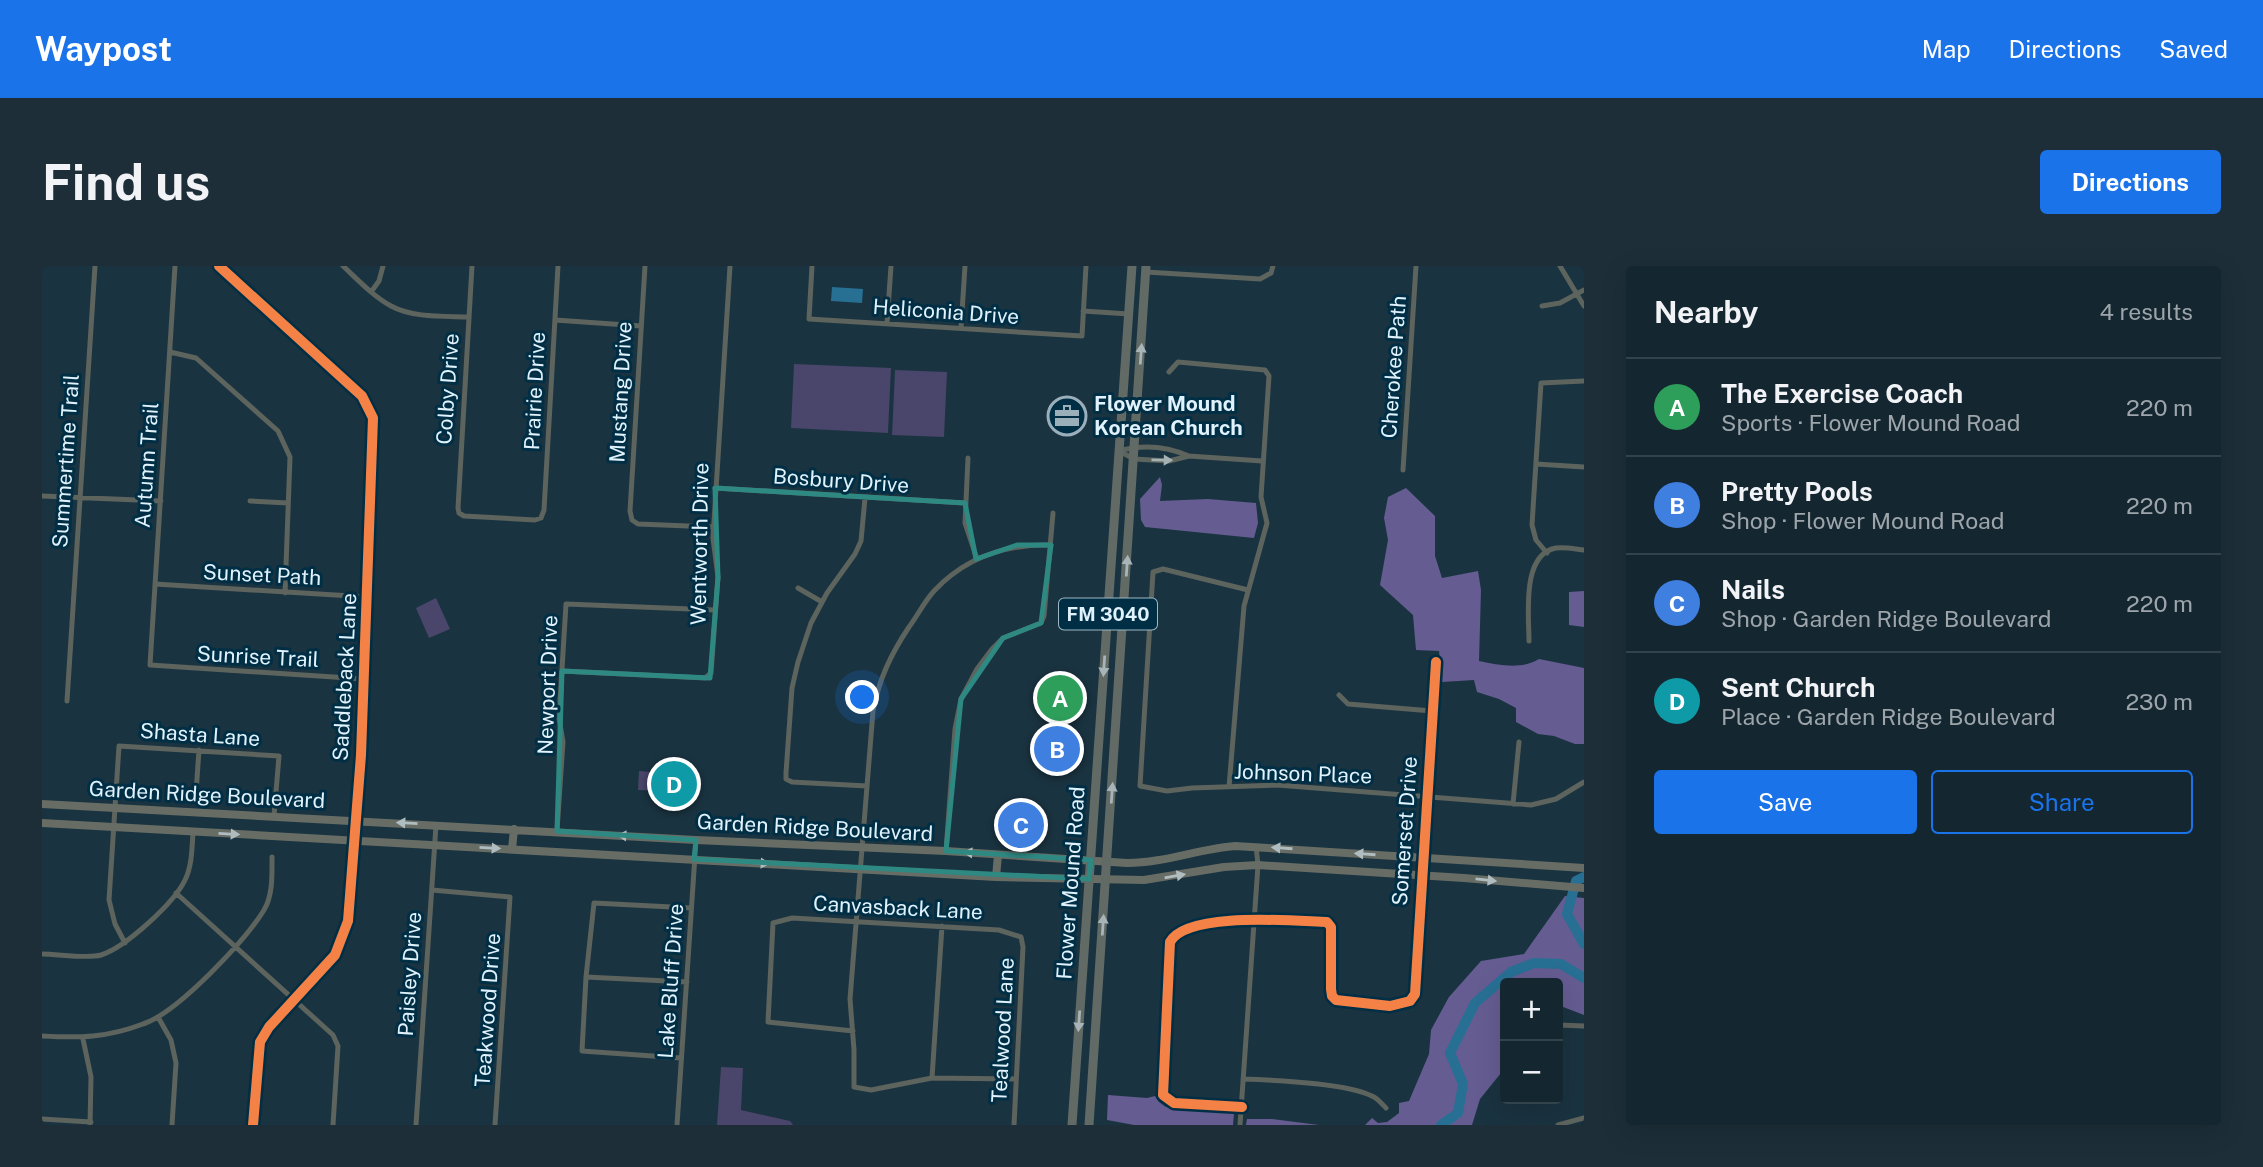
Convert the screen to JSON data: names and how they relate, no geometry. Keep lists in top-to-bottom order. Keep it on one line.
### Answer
{"streets":{"main road":["FM 3040","Garden Ridge Boulevard","Flower Mound Road"],"street":["Heliconia Drive","Cherokee Path","Colby Drive","Prairie Drive","Mustang Drive","Summertime Trail","Autumn Trail","Bosbury Drive","Wentworth Drive","Sunset Path","Sunrise Trail","Saddleback Lane","Newport Drive","Shasta Lane","Johnson Place","Somerset Drive","Canvasback Lane","Paisley Drive","Lake Bluff Drive","Teakwood Drive","Tealwood Lane"]},"crossings":[["Colby Drive","Prairie Drive"],["Mustang Drive","Wentworth Drive"],["Autumn Trail","Sunset Path"],["Autumn Trail","Sunrise Trail"],["Bosbury Drive","Wentworth Drive"],["Wentworth Drive","Newport Drive"],["Sunset Path","Saddleback Lane"],["Sunrise Trail","Saddleback Lane"],["Saddleback Lane","Garden Ridge Boulevard"],["Newport Drive","Garden Ridge Boulevard"],["Shasta Lane","Garden Ridge Boulevard"],["Johnson Place","Somerset Drive"],["Garden Ridge Boulevard","Somerset Drive"],["Garden Ridge Boulevard","Flower Mound Road"],["Garden Ridge Boulevard","Paisley Drive"],["Garden Ridge Boulevard","Lake Bluff Drive"],["Canvasback Lane","Tealwood Lane"],["Paisley Drive","Teakwood Drive"]],"places":{"office":["Flower Mound Korean Church"]},"page":{"header":"Waypost","nav":["Map","Directions","Saved"],"buttons":["Directions",["Save","Share"]],"title":"Find us","heading":["Nearby","4 results"],"list":[{"mark":"A","name":"The Exercise Coach","note":"Sports · Flower Mound Road","value":"220 m"},{"mark":"B","name":"Pretty Pools","note":"Shop · Flower Mound Road","value":"220 m"},{"mark":"C","name":"Nails","note":"Shop · Garden Ridge Boulevard","value":"220 m"},{"mark":"D","name":"Sent Church","note":"Place · Garden Ridge Boulevard","value":"230 m"}],"pins":["A","B","D","C"],"map_buttons":["+","−"]}}
